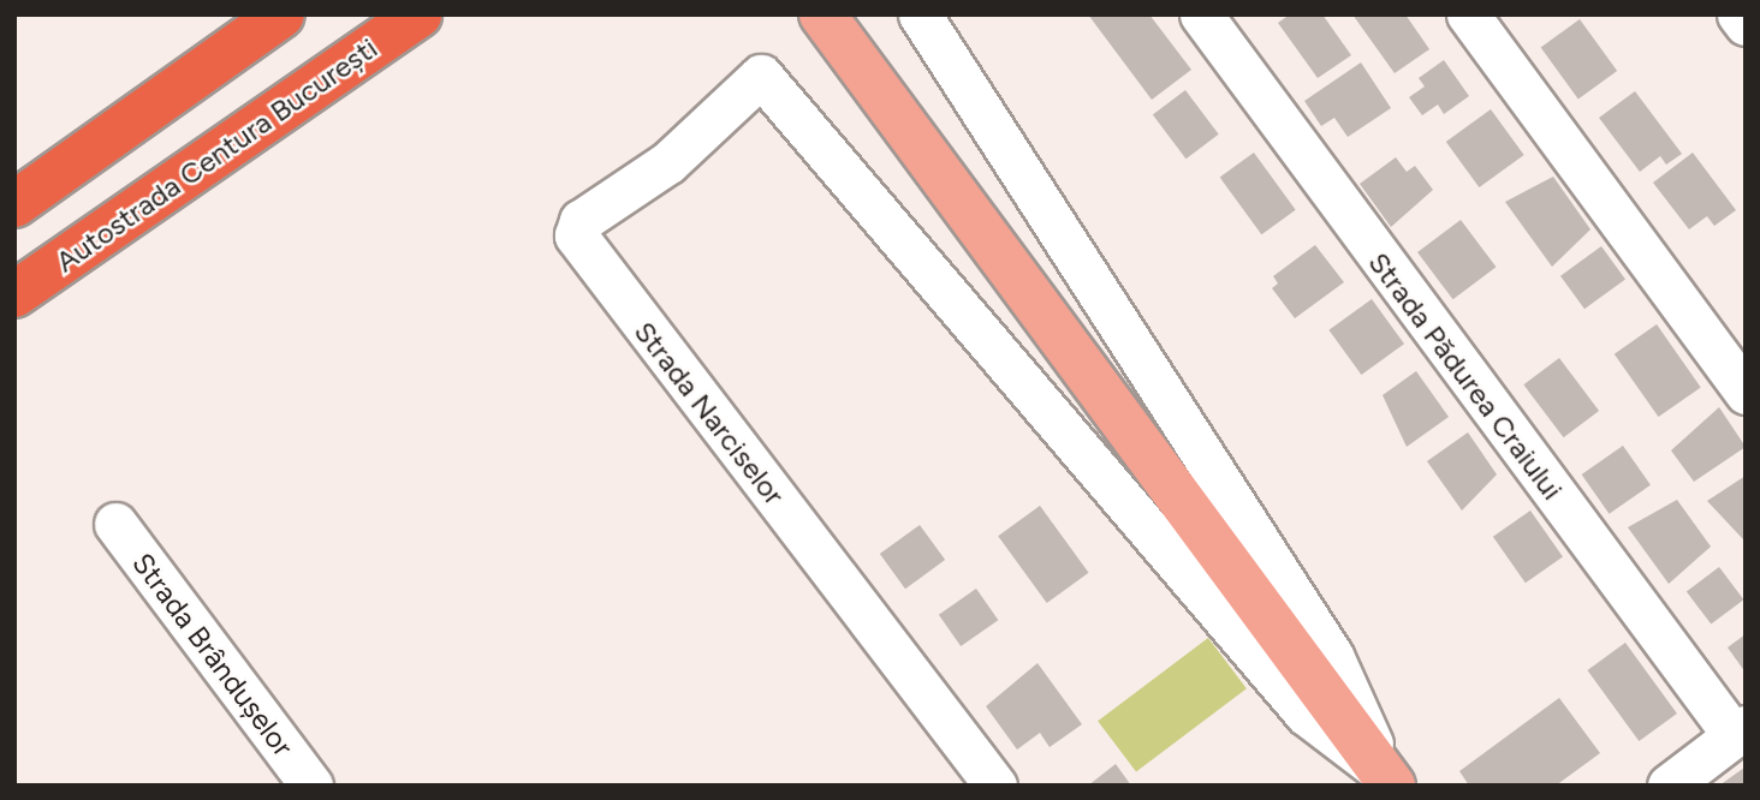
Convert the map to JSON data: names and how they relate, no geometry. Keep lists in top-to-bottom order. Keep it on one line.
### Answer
{"streets":{"highway":["Autostrada Centura București"],"street":["Strada Pădurea Craiului","Strada Narciselor","Strada Brândușelor"]}}
